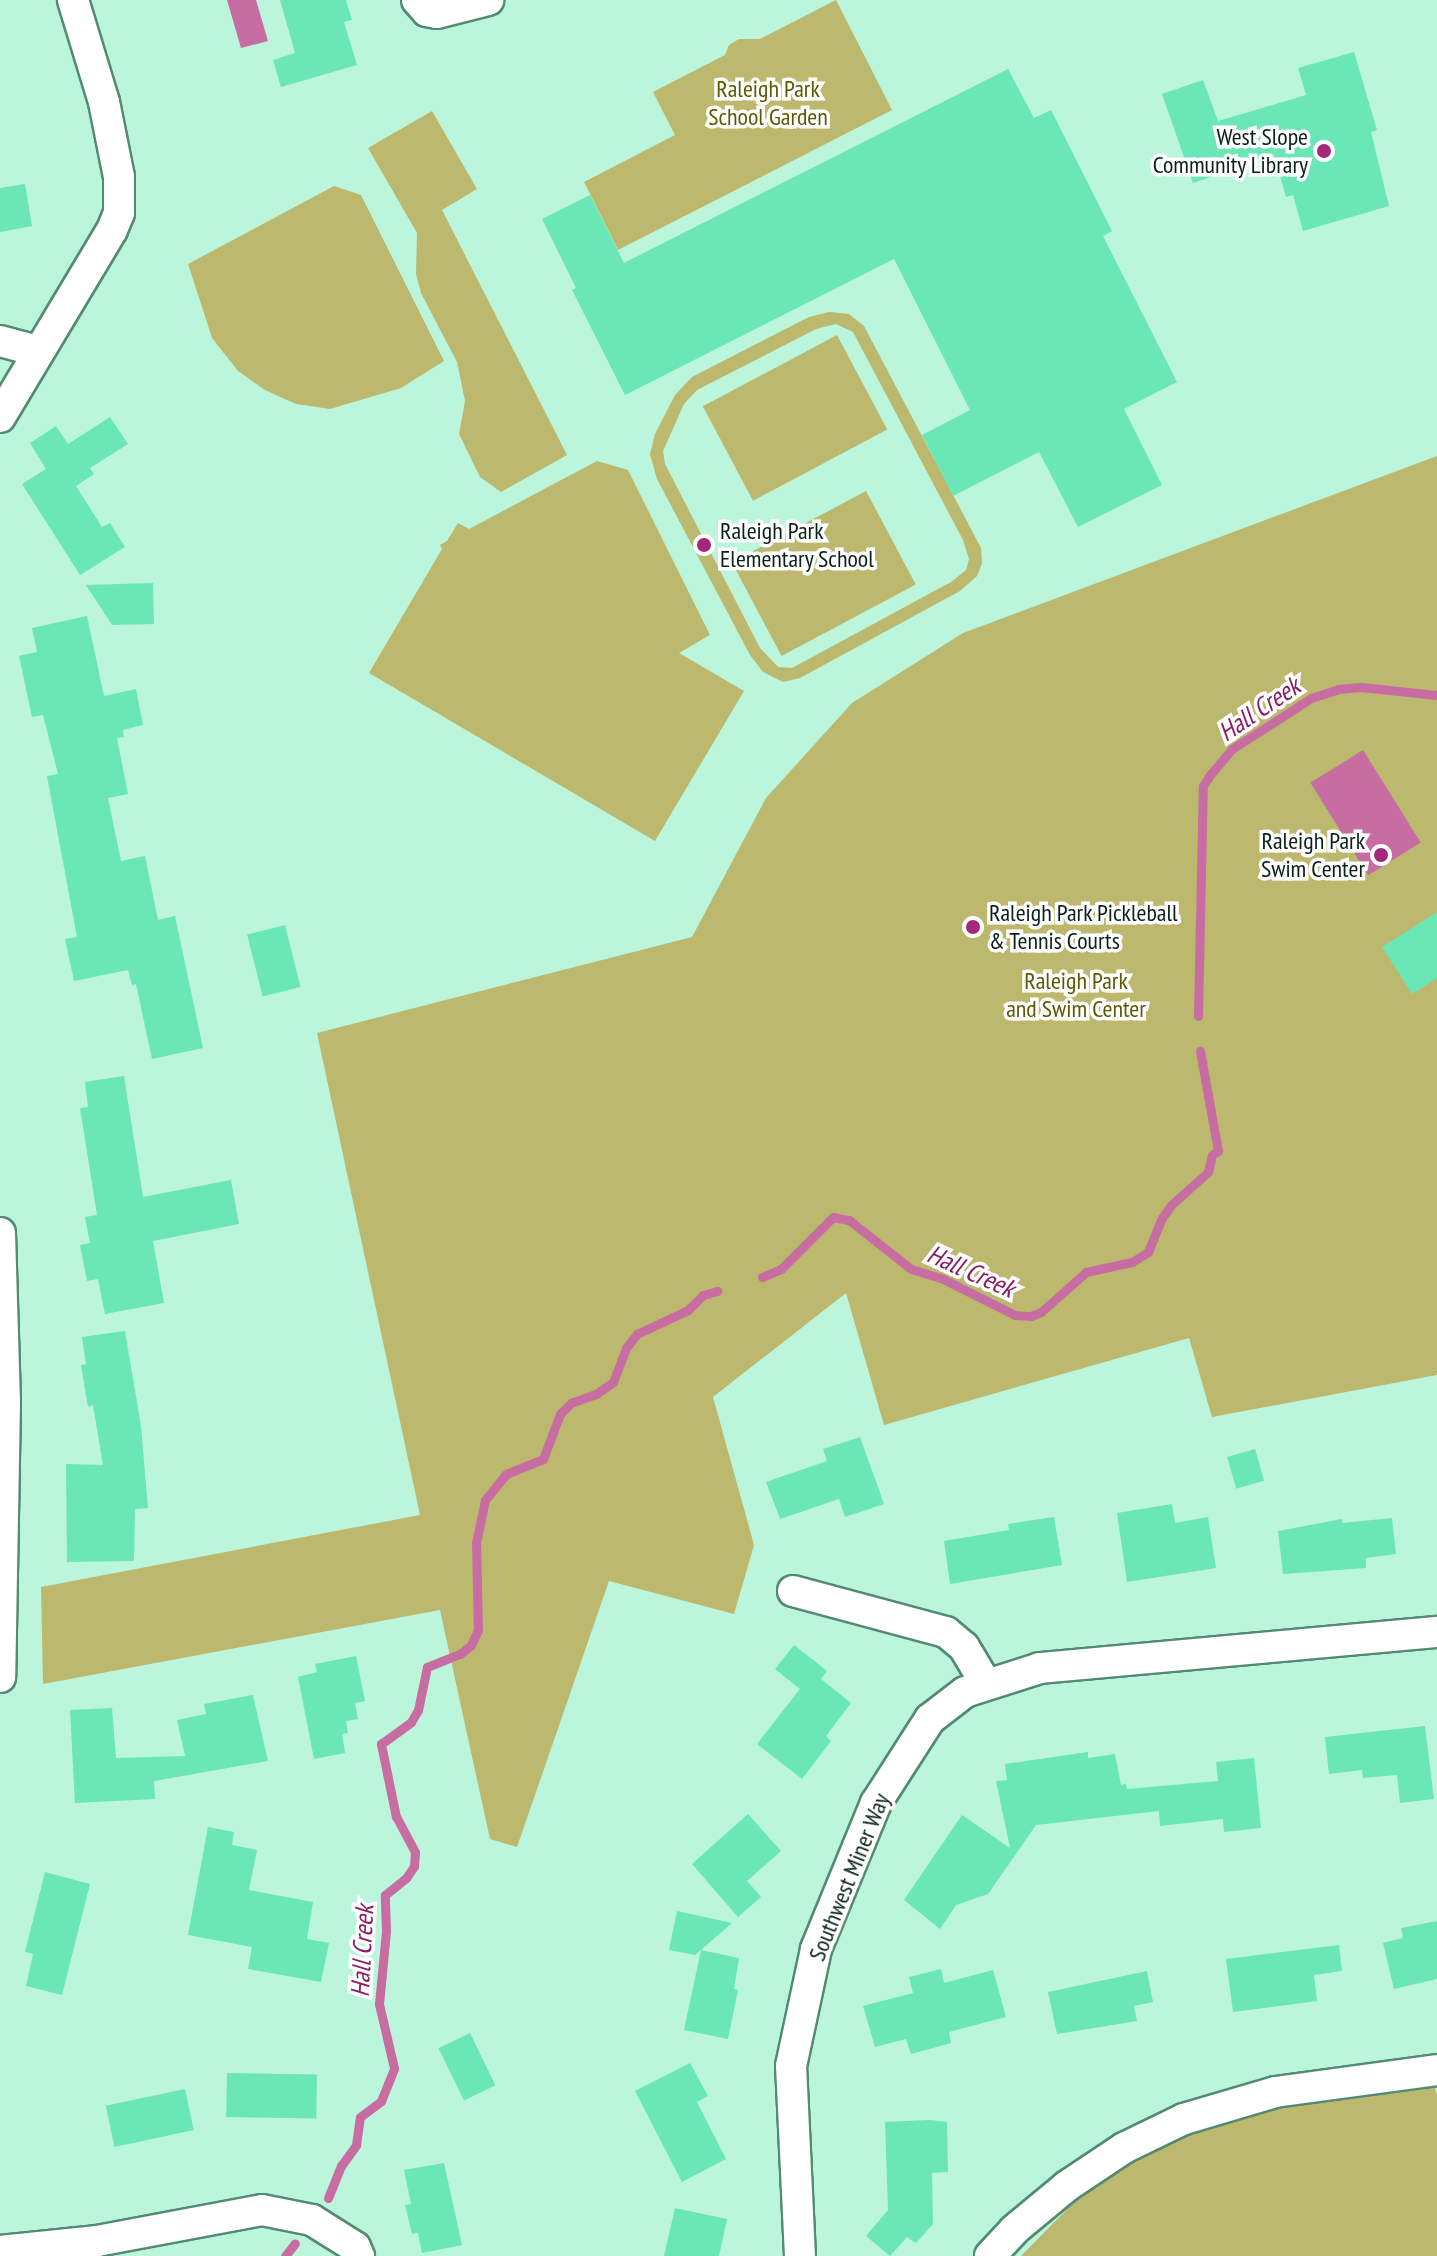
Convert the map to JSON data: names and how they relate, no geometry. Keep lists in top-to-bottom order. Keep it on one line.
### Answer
{"streets":{"street":["Southwest Miner Way"]},"water":["Hall Creek"],"parks":["Raleigh Park School Garden","Raleigh Park and Swim Center"],"places":["West Slope Community Library","Raleigh Park Elementary School","Raleigh Park Swim Center","Raleigh Park Pickleball & Tennis Courts"]}
